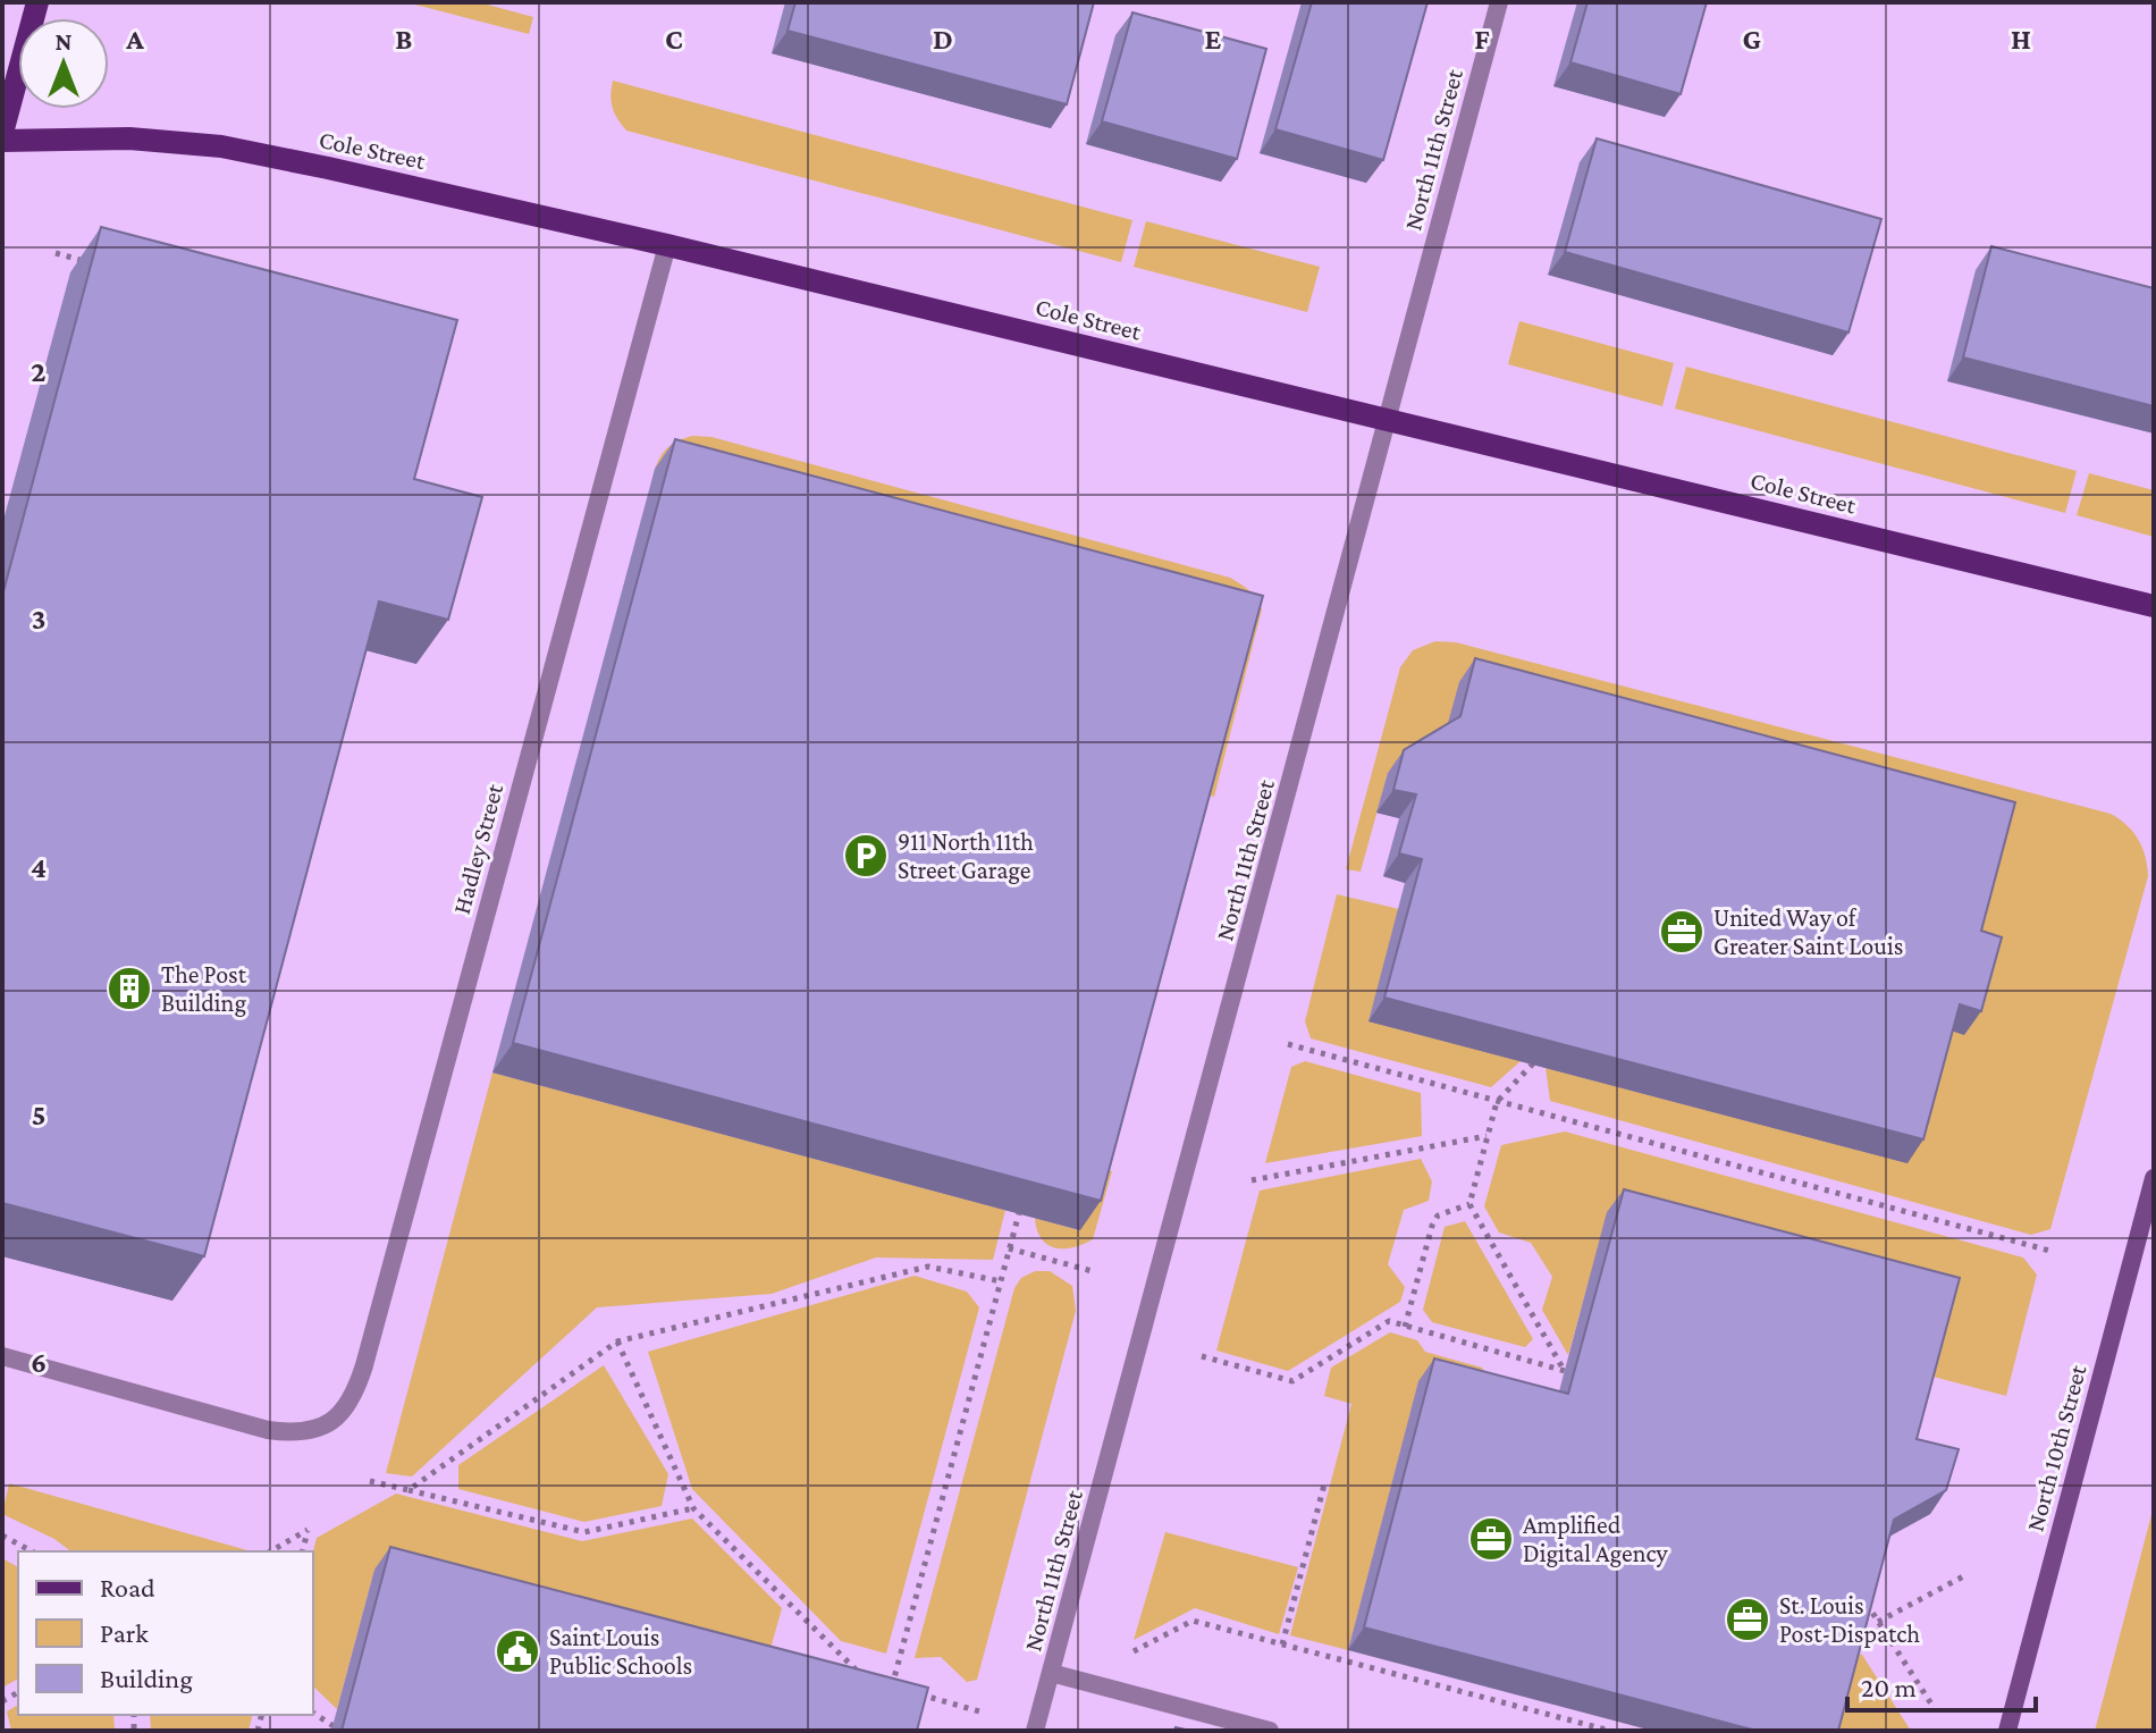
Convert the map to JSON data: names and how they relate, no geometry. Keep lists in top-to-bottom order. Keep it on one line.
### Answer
{"streets":{"main road":["Cole Street"],"street":["North 11th Street","Hadley Street","North 10th Street"]},"crossings":[["Cole Street","North 11th Street"],["Cole Street","Hadley Street"]],"places":{"parking":["911 North 11th Street Garage"],"office":["United Way of Greater Saint Louis","Amplified Digital Agency","St. Louis Post-Dispatch"],"building":["The Post Building"],"public building":["Saint Louis Public Schools"]},"legend":["Road","Park","Building"],"scale_bar":"20 m","north":"top","grid":{"columns":["A","B","C","D","E","F","G","H"],"rows":["2","3","4","5","6"]}}
